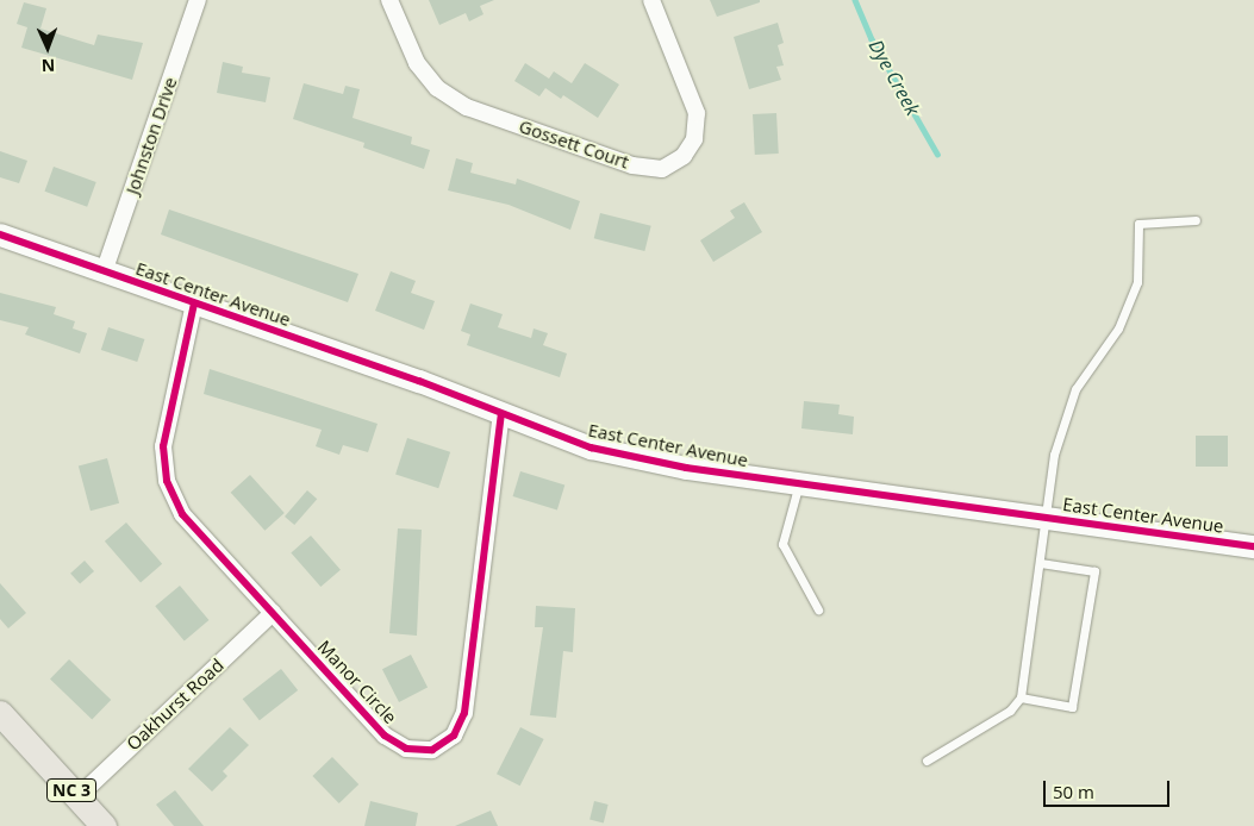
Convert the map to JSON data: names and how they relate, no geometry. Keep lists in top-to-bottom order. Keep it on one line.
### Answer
{"streets":{"main road":["NC 3"],"street":["Johnston Drive","Gossett Court","East Center Avenue","Manor Circle","Oakhurst Road"]},"crossings":[["Johnston Drive","East Center Avenue"],["East Center Avenue","Manor Circle"],["Manor Circle","Oakhurst Road"],["Oakhurst Road","NC 3"]],"water":["Dye Creek"],"scale_bar":"50 m","north":"bottom"}
